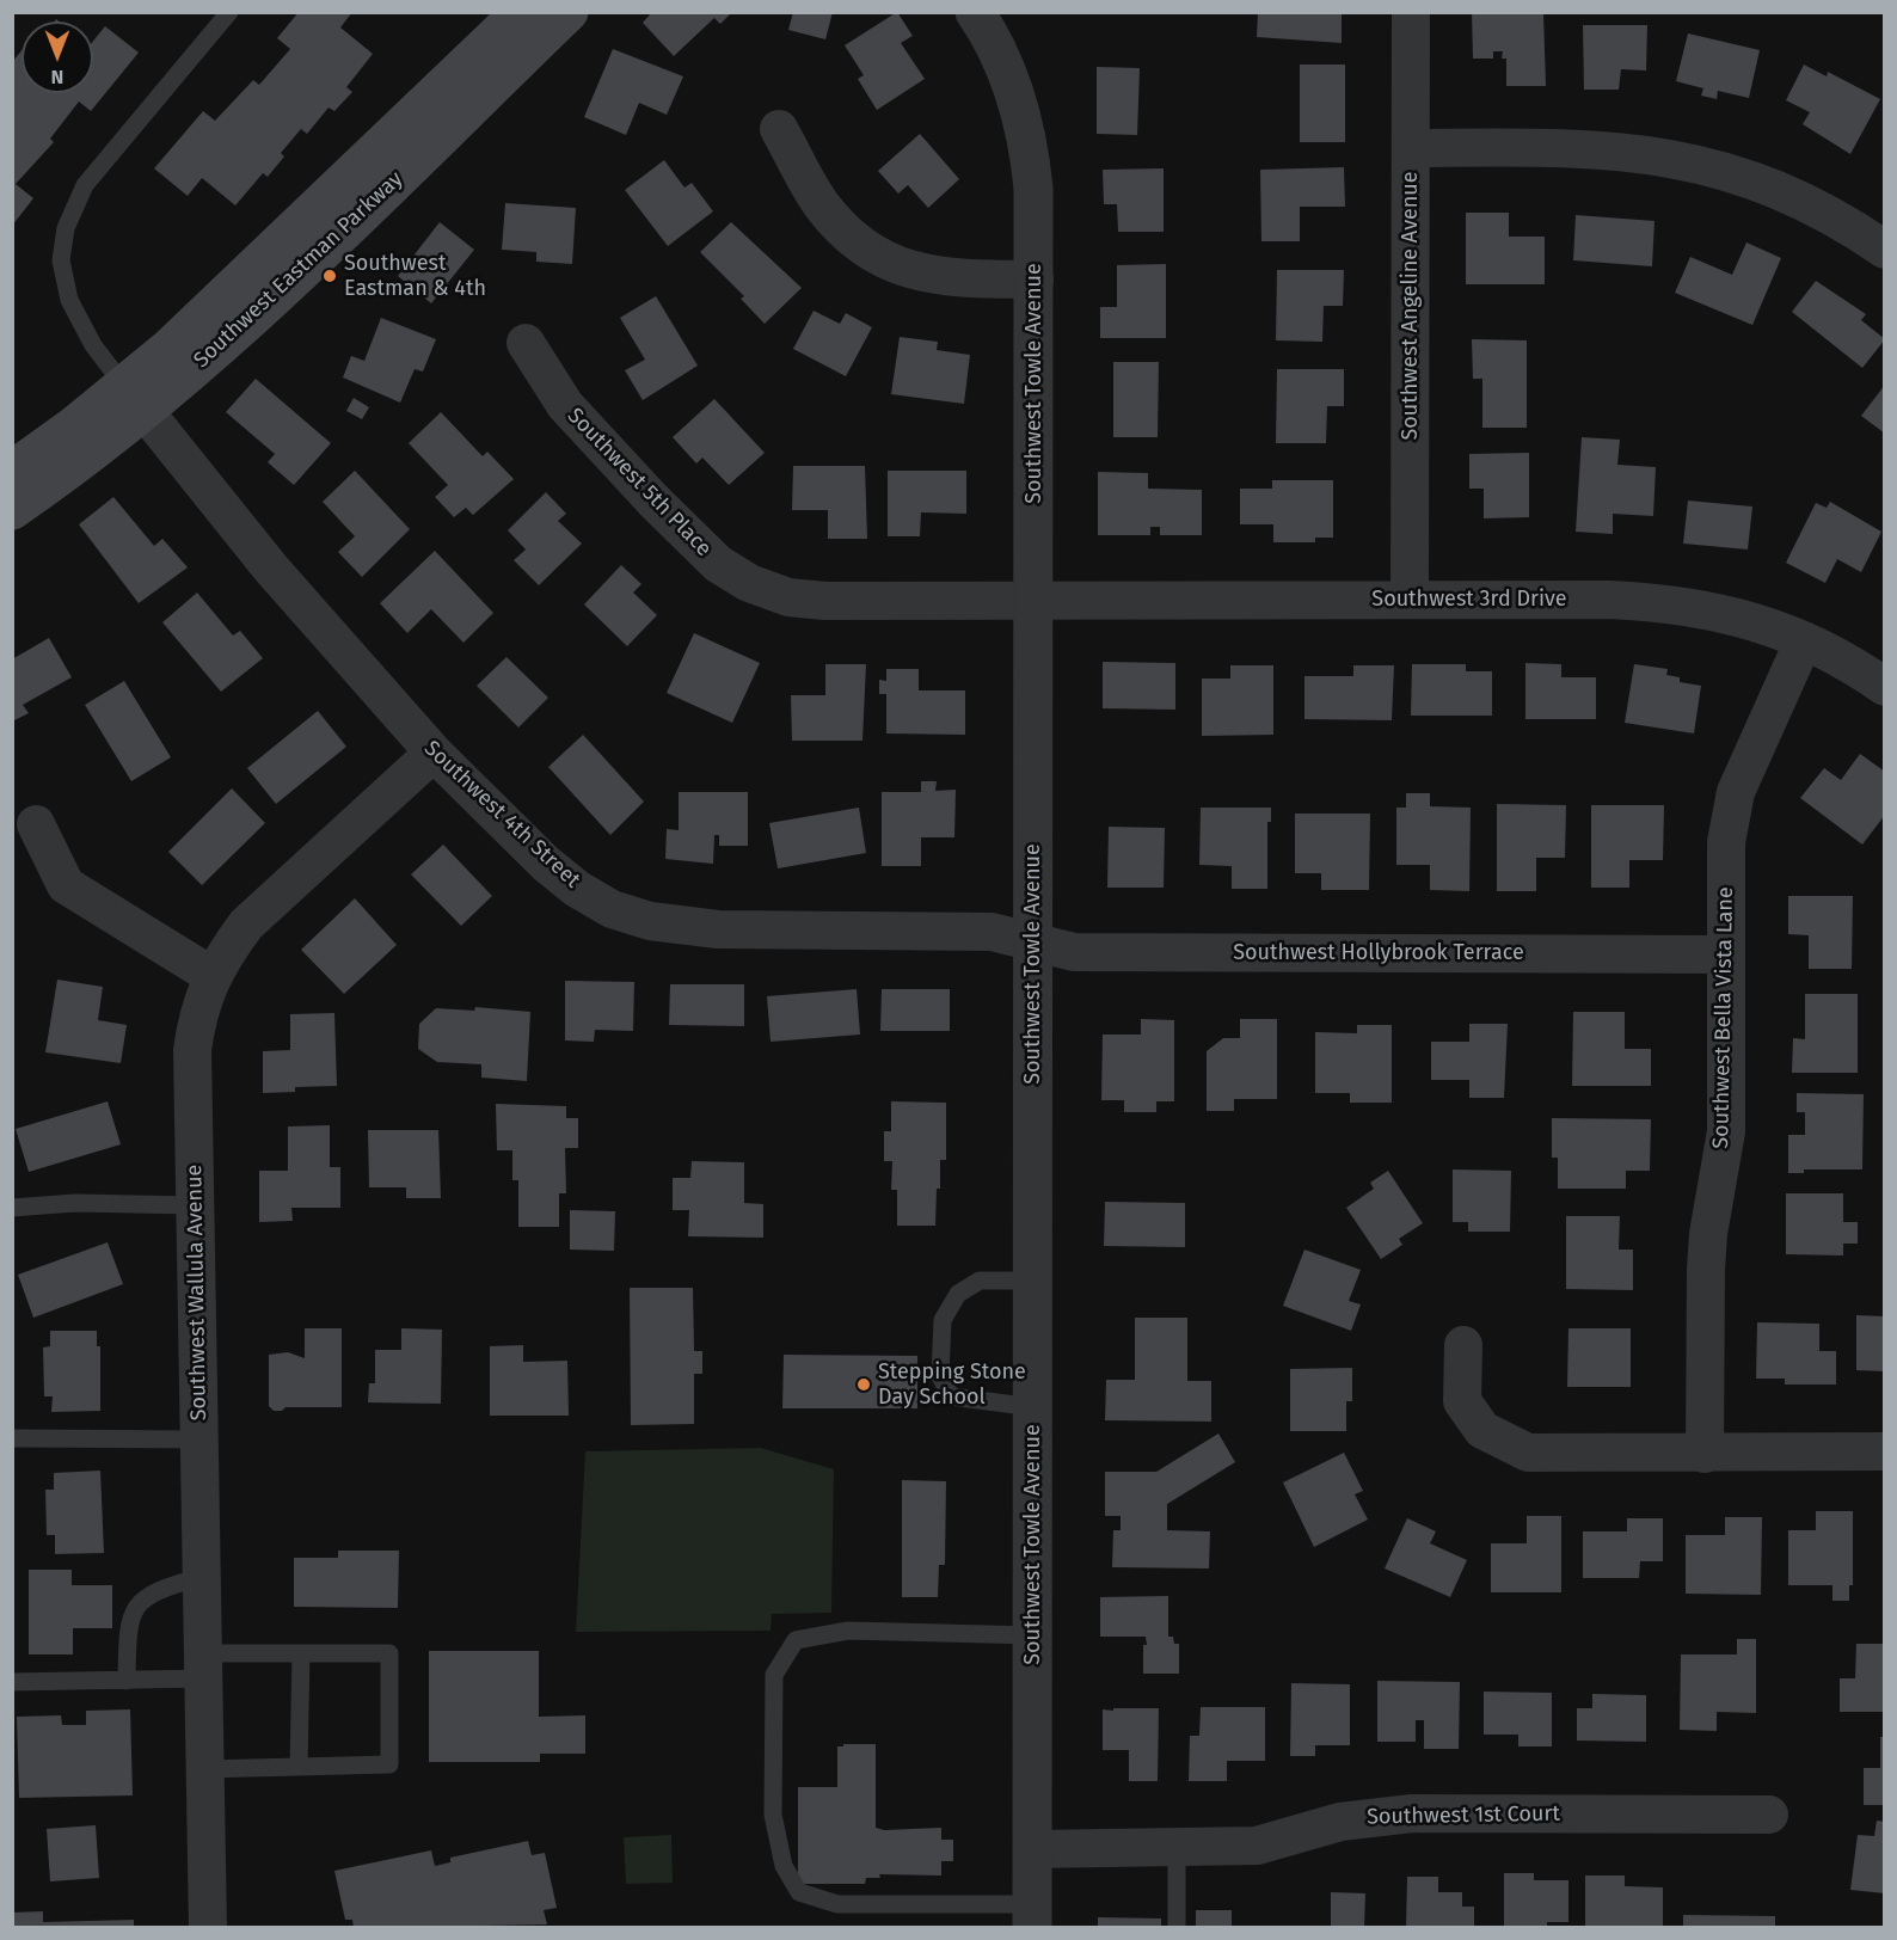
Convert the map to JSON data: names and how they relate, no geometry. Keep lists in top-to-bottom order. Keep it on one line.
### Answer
{"streets":{"main road":["Southwest Eastman Parkway"],"street":["Southwest Angeline Avenue","Southwest Towle Avenue","Southwest 5th Place","Southwest 3rd Drive","Southwest 4th Street","Southwest Hollybrook Terrace","Southwest Bella Vista Lane","Southwest Wallula Avenue","Southwest 1st Court"]},"crossings":[["Southwest Eastman Parkway","Southwest 4th Street"],["Southwest Angeline Avenue","Southwest 3rd Drive"],["Southwest Towle Avenue","Southwest 5th Place"],["Southwest Towle Avenue","Southwest 3rd Drive"],["Southwest Towle Avenue","Southwest 4th Street"],["Southwest Towle Avenue","Southwest Hollybrook Terrace"],["Southwest Towle Avenue","Southwest 1st Court"],["Southwest 5th Place","Southwest 3rd Drive"],["Southwest 3rd Drive","Southwest Bella Vista Lane"],["Southwest 4th Street","Southwest Hollybrook Terrace"],["Southwest 4th Street","Southwest Wallula Avenue"],["Southwest Hollybrook Terrace","Southwest Bella Vista Lane"]],"places":["Southwest Eastman & 4th","Stepping Stone Day School"],"north":"bottom"}
